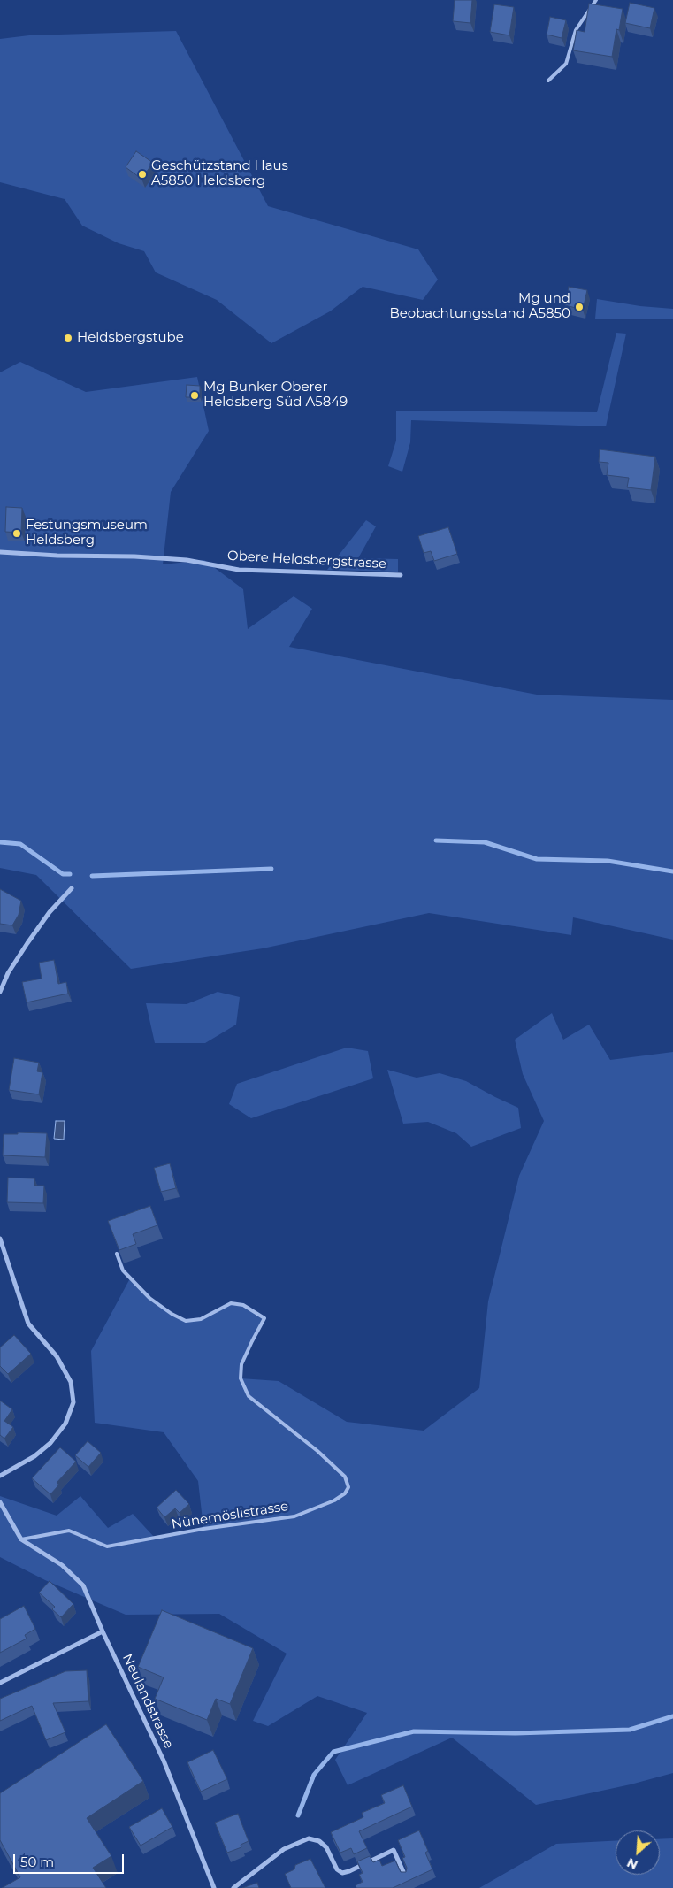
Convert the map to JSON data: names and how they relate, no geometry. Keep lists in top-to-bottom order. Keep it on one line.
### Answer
{"streets":{"street":["Obere Heldsbergstrasse","Neulandstrasse"],"lane":["Nünemöslistrasse"]},"crossings":[["Nünemöslistrasse","Neulandstrasse"]],"places":["Geschützstand Haus A5850 Heldsberg","Mg und Beobachtungsstand A5850","Heldsbergstube","Mg Bunker Oberer Heldsberg Süd A5849","Festungsmuseum Heldsberg"],"scale_bar":"50 m","north":"bottom left"}
